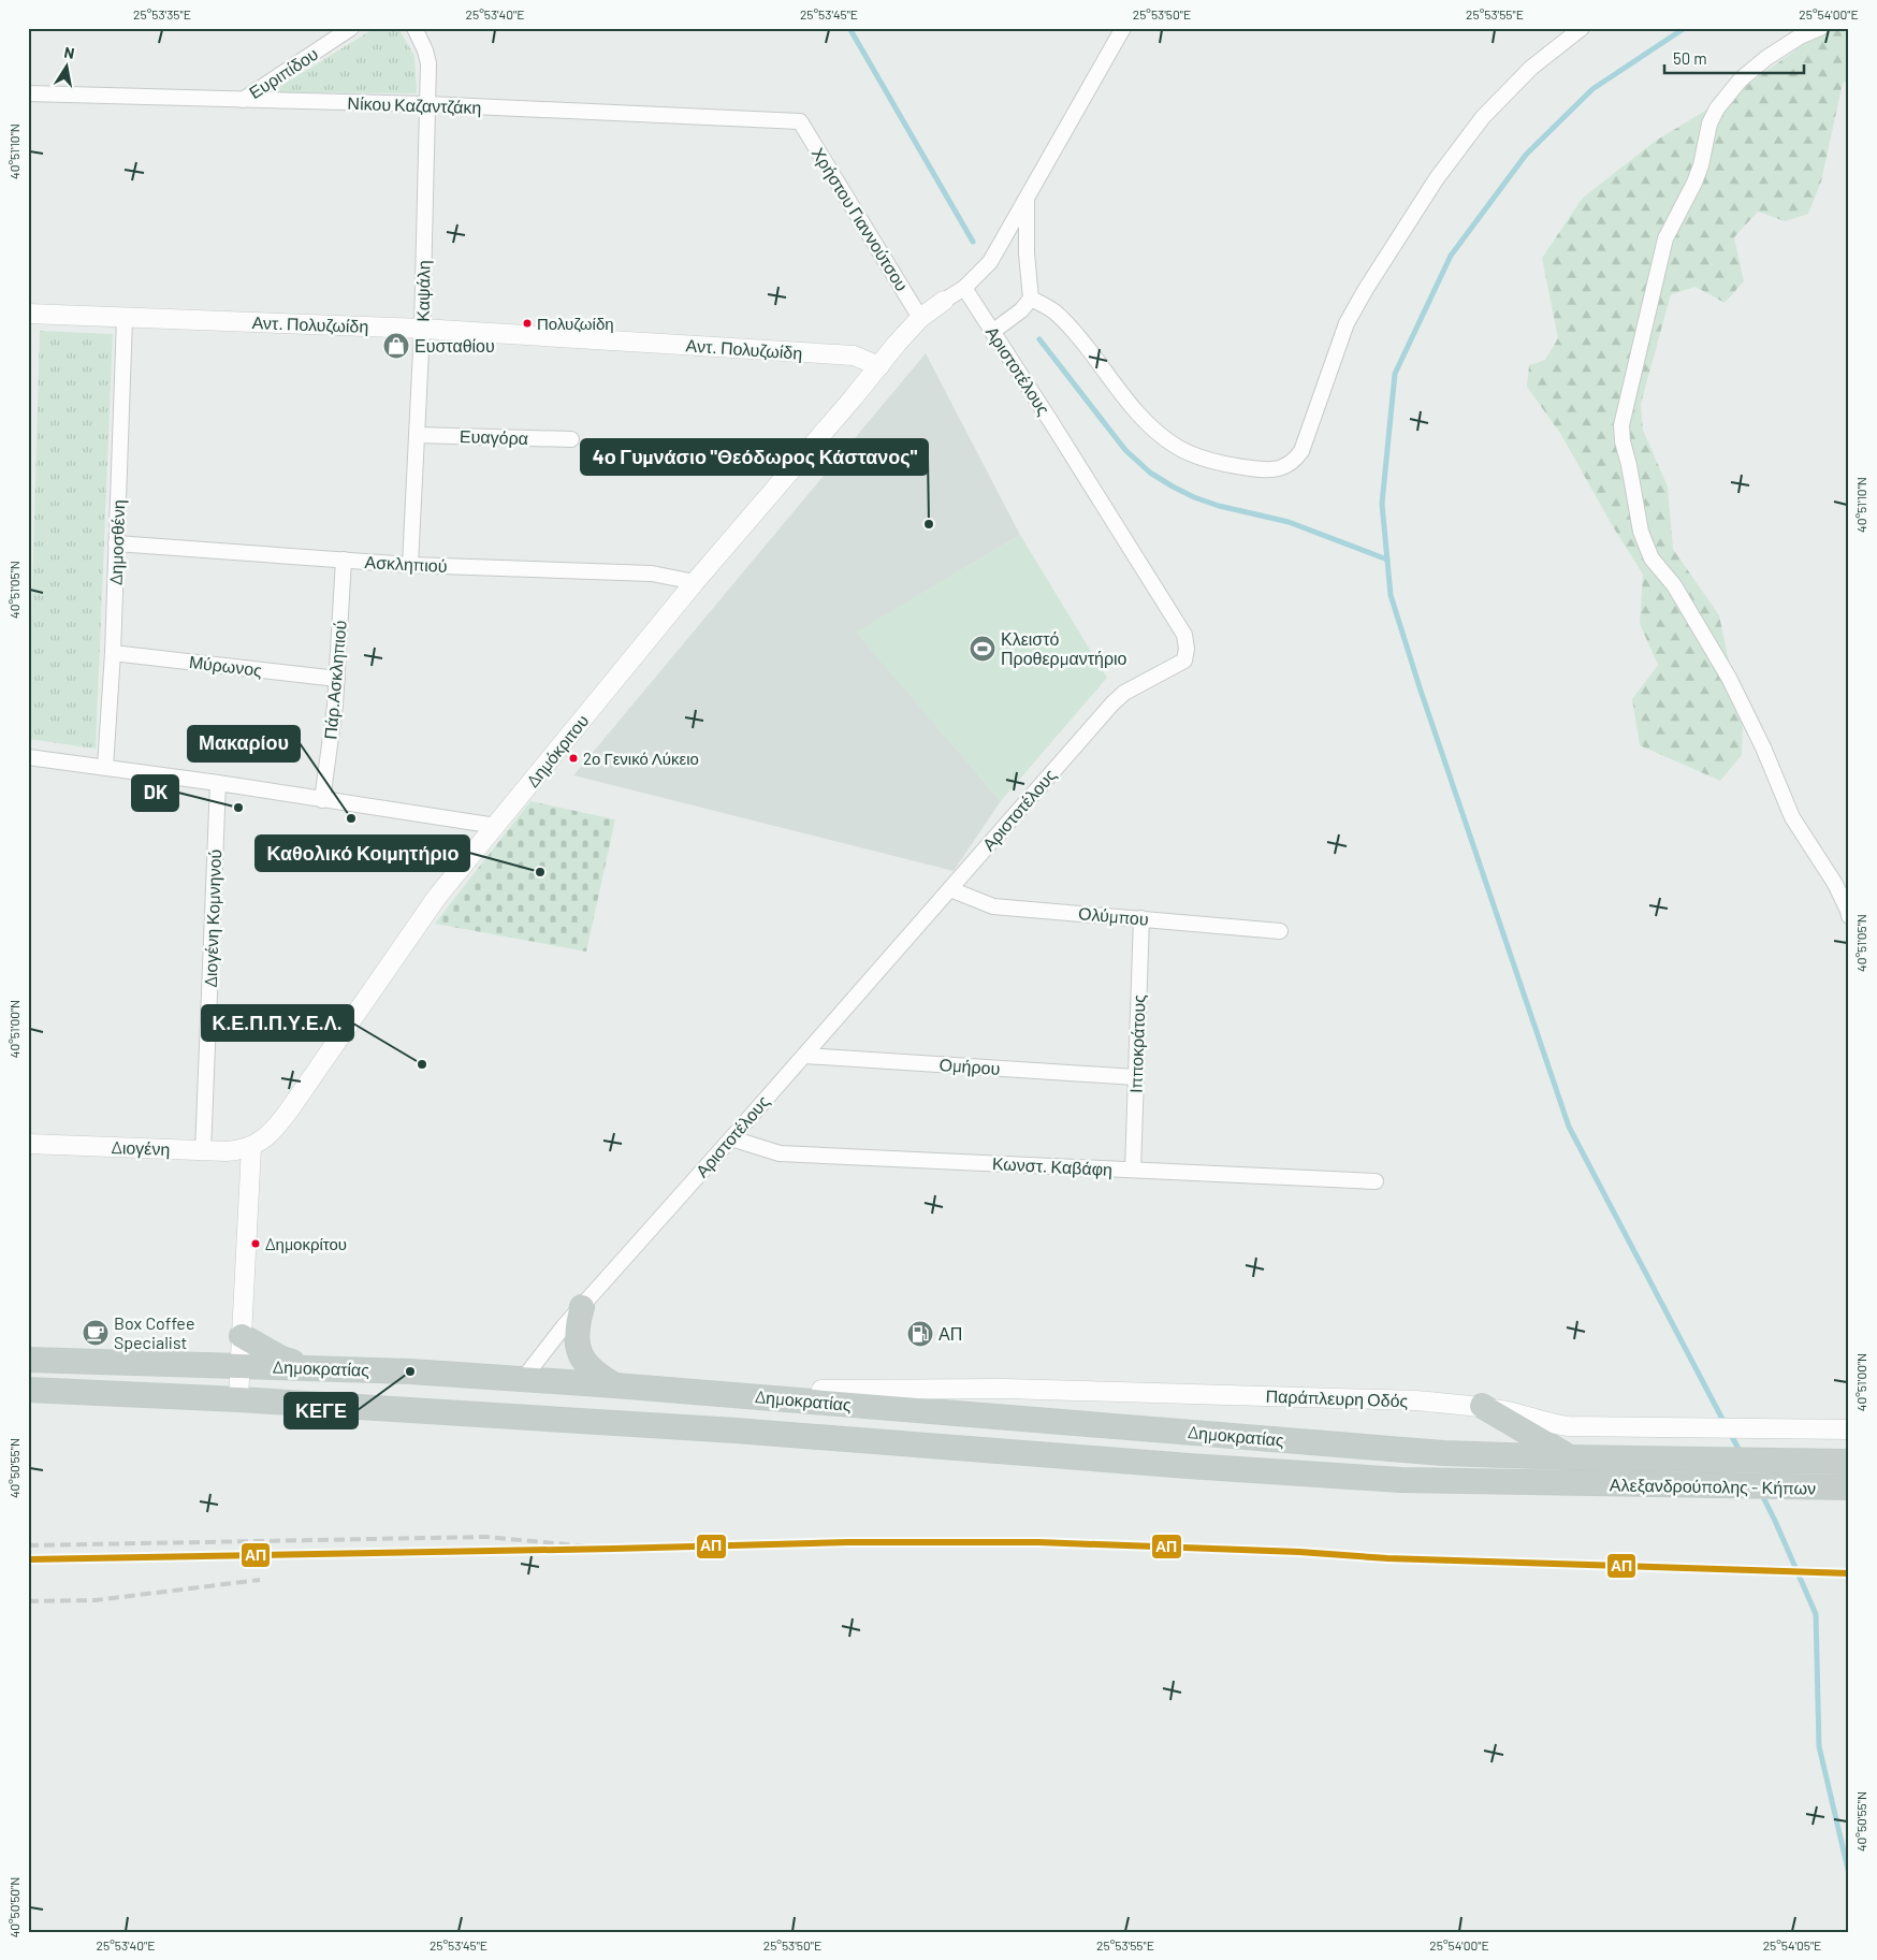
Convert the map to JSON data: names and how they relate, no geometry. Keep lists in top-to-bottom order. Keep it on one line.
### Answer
{"streets":{"highway":["Δημοκρατίας","Αλεξανδρούπολης - Κήπων"],"street":["Ευριπίδου","Νίκου Καζαντζάκη","Χρήστου Γιαννούτσου","Καψάλη","Αντ. Πολυζωίδη","Αριστοτέλους","Ευαγόρα","Δημοσθένη","Ασκληπιού","Μύρωνος","Πάρ.Ασκληπιού","Δημόκριτου","Ολύμπου","Διογένη Κομνηνού","Ιπποκράτους","Ομήρου","Διογένη","Κωνστ. Καβάφη","Παράπλευρη Οδός"]},"crossings":[["Ευριπίδου","Νίκου Καζαντζάκη"],["Νίκου Καζαντζάκη","Χρήστου Γιαννούτσου"],["Νίκου Καζαντζάκη","Καψάλη"],["Καψάλη","Αντ. Πολυζωίδη"],["Καψάλη","Ευαγόρα"],["Καψάλη","Ασκληπιού"],["Αντ. Πολυζωίδη","Δημοσθένη"],["Αντ. Πολυζωίδη","Δημόκριτου"],["Αριστοτέλους","Ολύμπου"],["Αριστοτέλους","Ομήρου"],["Αριστοτέλους","Κωνστ. Καβάφη"],["Αριστοτέλους","Δημοκρατίας"],["Δημοσθένη","Ασκληπιού"],["Δημοσθένη","Μύρωνος"],["Ασκληπιού","Πάρ.Ασκληπιού"],["Ασκληπιού","Δημόκριτου"],["Μύρωνος","Πάρ.Ασκληπιού"],["Δημόκριτου","Διογένη"],["Ολύμπου","Ιπποκράτους"],["Διογένη Κομνηνού","Διογένη"],["Ιπποκράτους","Ομήρου"],["Ιπποκράτους","Κωνστ. Καβάφη"],["Δημοκρατίας","Αλεξανδρούπολης - Κήπων"]],"places":{"other":["Πολυζωίδη","4ο Γυμνάσιο \"Θεόδωρος Κάστανος\"","2ο Γενικό Λύκειο","DK","Μακαρίου","Καθολικό Κοιμητήριο","Κ.Ε.Π.Π.Υ.Ε.Λ.","Δημοκρίτου","ΚΕΓΕ"],"shop":["Ευσταθίου"],"sports":["Κλειστό Προθερμαντήριο"],"cafe":["Box Coffee Specialist"],"fuel station":["ΑΠ"]},"lines":["transit line ΑΠ"],"scale_bar":"50 m","north":"top","coordinates":["25°53'35\"E","25°53'40\"E","25°53'45\"E","25°53'50\"E","25°53'55\"E","25°54'00\"E","40°51'10\"N","40°51'05\"N","40°51'00\"N","40°50'55\"N","40°50'50\"N","25°54'05\"E"]}
